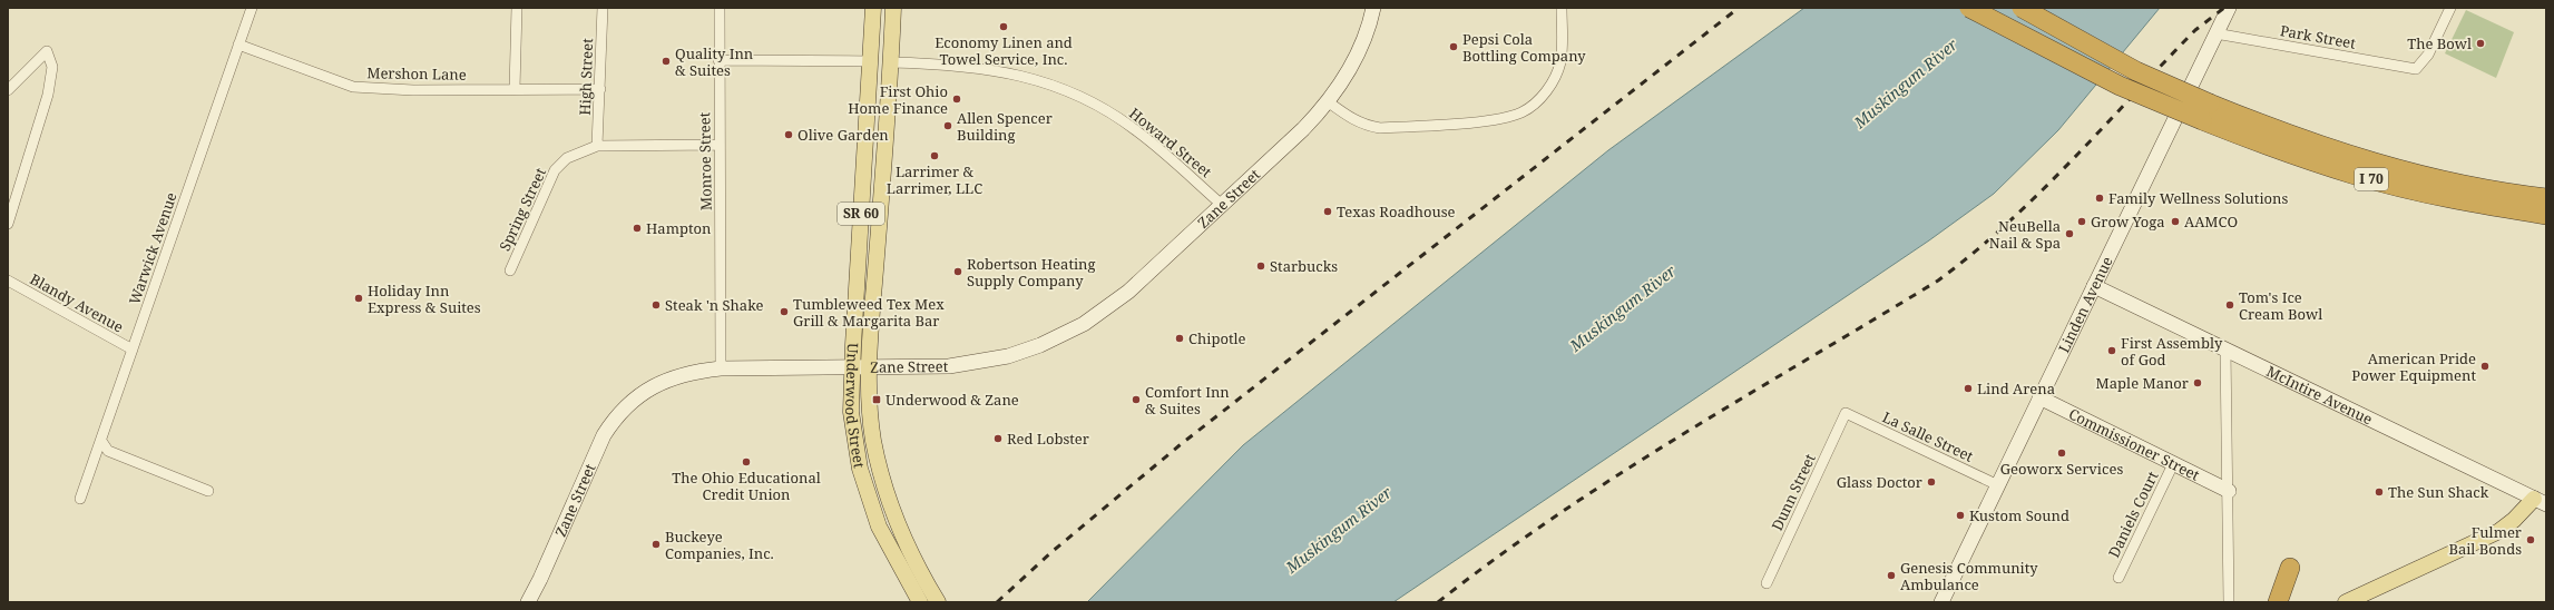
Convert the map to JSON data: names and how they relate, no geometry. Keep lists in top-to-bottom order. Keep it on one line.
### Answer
{"streets":{"highway":["I 70"],"main road":["Zane Street","SR 60","Linden Avenue","McIntire Avenue","Underwood Street","Commissioner Street"],"street":["Park Street","Mershon Lane","High Street","Howard Street","Monroe Street","Spring Street","Warwick Avenue","Blandy Avenue","La Salle Street","Dunn Street","Daniels Court"]},"crossings":[["Park Street","Linden Avenue"],["Mershon Lane","High Street"],["Mershon Lane","Warwick Avenue"],["High Street","Spring Street"],["Howard Street","Zane Street"],["Howard Street","Underwood Street"],["Monroe Street","Zane Street"],["Monroe Street","Spring Street"],["Zane Street","Underwood Street"],["Warwick Avenue","Blandy Avenue"],["Linden Avenue","McIntire Avenue"],["Linden Avenue","La Salle Street"],["Linden Avenue","Commissioner Street"],["La Salle Street","Dunn Street"],["Commissioner Street","Daniels Court"]],"water":["Muskingum River"],"places":{"other":["Economy Linen and Towel Service, Inc.","The Bowl","Pepsi Cola Bottling Company","Quality Inn & Suites","First Ohio Home Finance","Allen Spencer Building","Olive Garden","Larrimer & Larrimer, LLC","Family Wellness Solutions","Texas Roadhouse","Grow Yoga","AAMCO","Hampton","NeuBella Nail & Spa","Starbucks","Robertson Heating Supply Company","Holiday Inn Express & Suites","Steak 'n Shake","Tom's Ice Cream Bowl","Tumbleweed Tex Mex Grill & Margarita Bar","Chipotle","First Assembly of God","American Pride Power Equipment","Maple Manor","Lind Arena","Comfort Inn & Suites","Red Lobster","Geoworx Services","The Ohio Educational Credit Union","Glass Doctor","The Sun Shack","Kustom Sound","Fulmer Bail Bonds","Buckeye Companies, Inc.","Genesis Community Ambulance"],"transit":["Underwood & Zane"]}}
